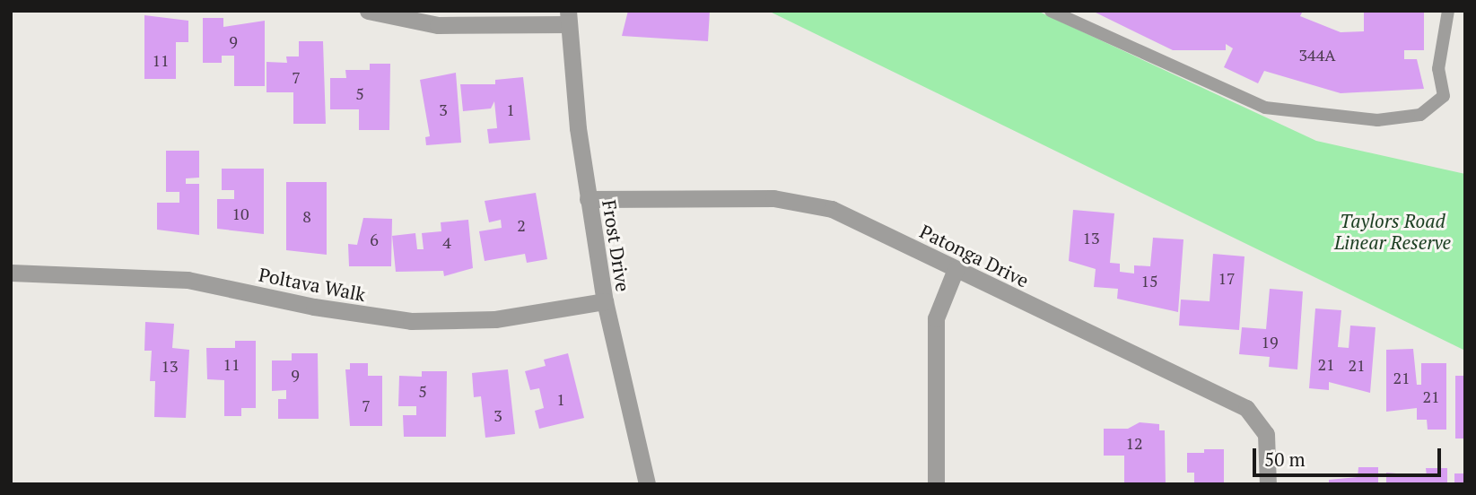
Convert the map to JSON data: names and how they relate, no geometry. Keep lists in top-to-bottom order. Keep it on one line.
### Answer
{"streets":{"street":["Frost Drive","Patonga Drive","Poltava Walk"]},"crossings":[["Frost Drive","Patonga Drive"],["Frost Drive","Poltava Walk"]],"parks":["Taylors Road Linear Reserve"],"house_numbers":["9","344A","11","7","5","3","1","10","8","2","13","6","4","17","15","19","11","21","21","13","9","21","5","21","1","7","3","12"],"scale_bar":"50 m"}
